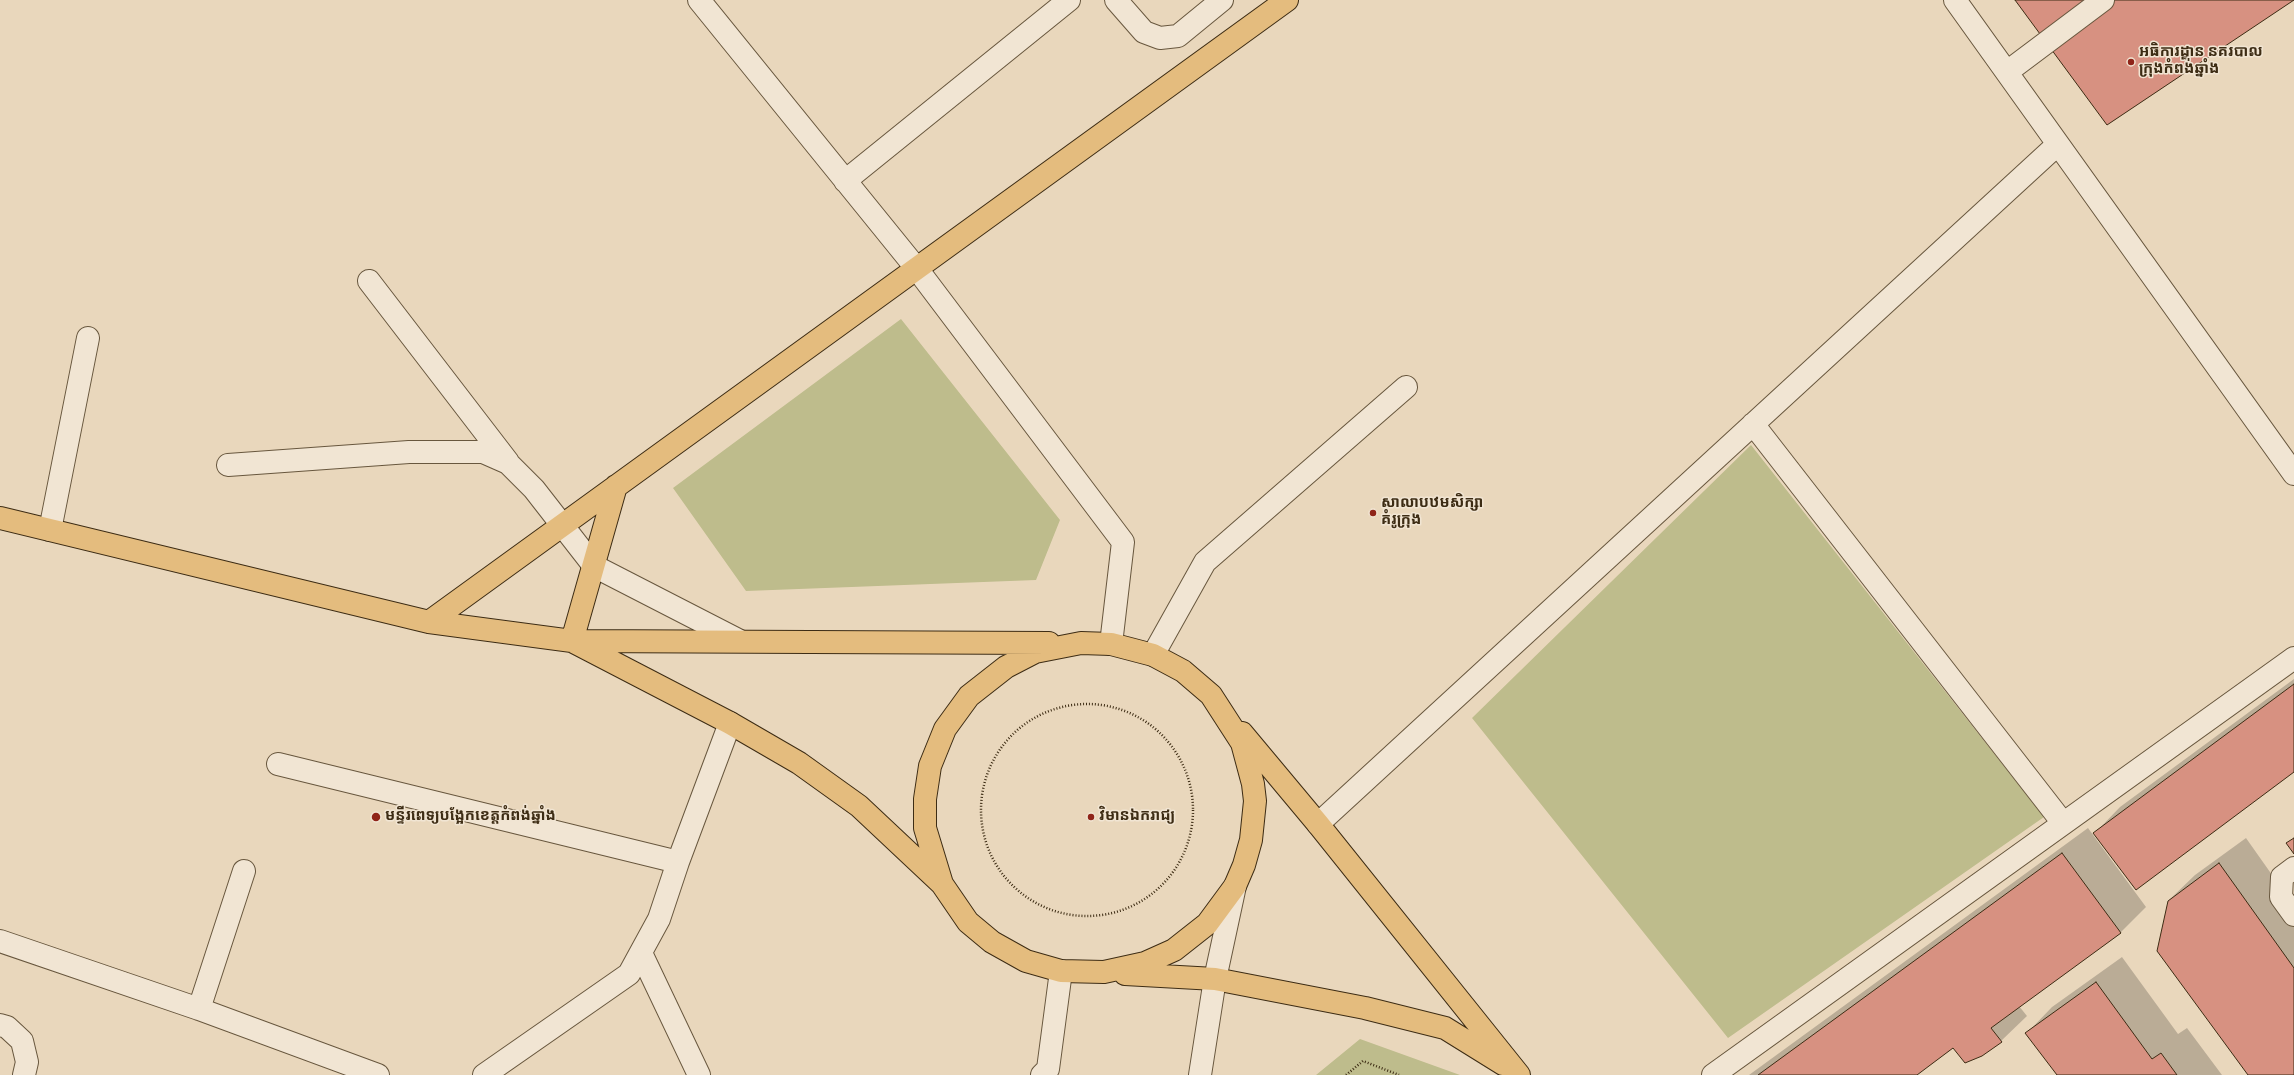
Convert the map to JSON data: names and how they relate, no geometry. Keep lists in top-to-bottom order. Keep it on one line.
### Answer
{"places":["អធិការដ្ឋាន នគរបាល ក្រុងកំពង់ឆ្នាំង","សាលាបឋមសិក្សា គំរូក្រុង","មន្ទីរពេទ្យបង្អែកខេត្តកំពង់ឆ្នាំង","វិមានឯករាជ្យ"]}
